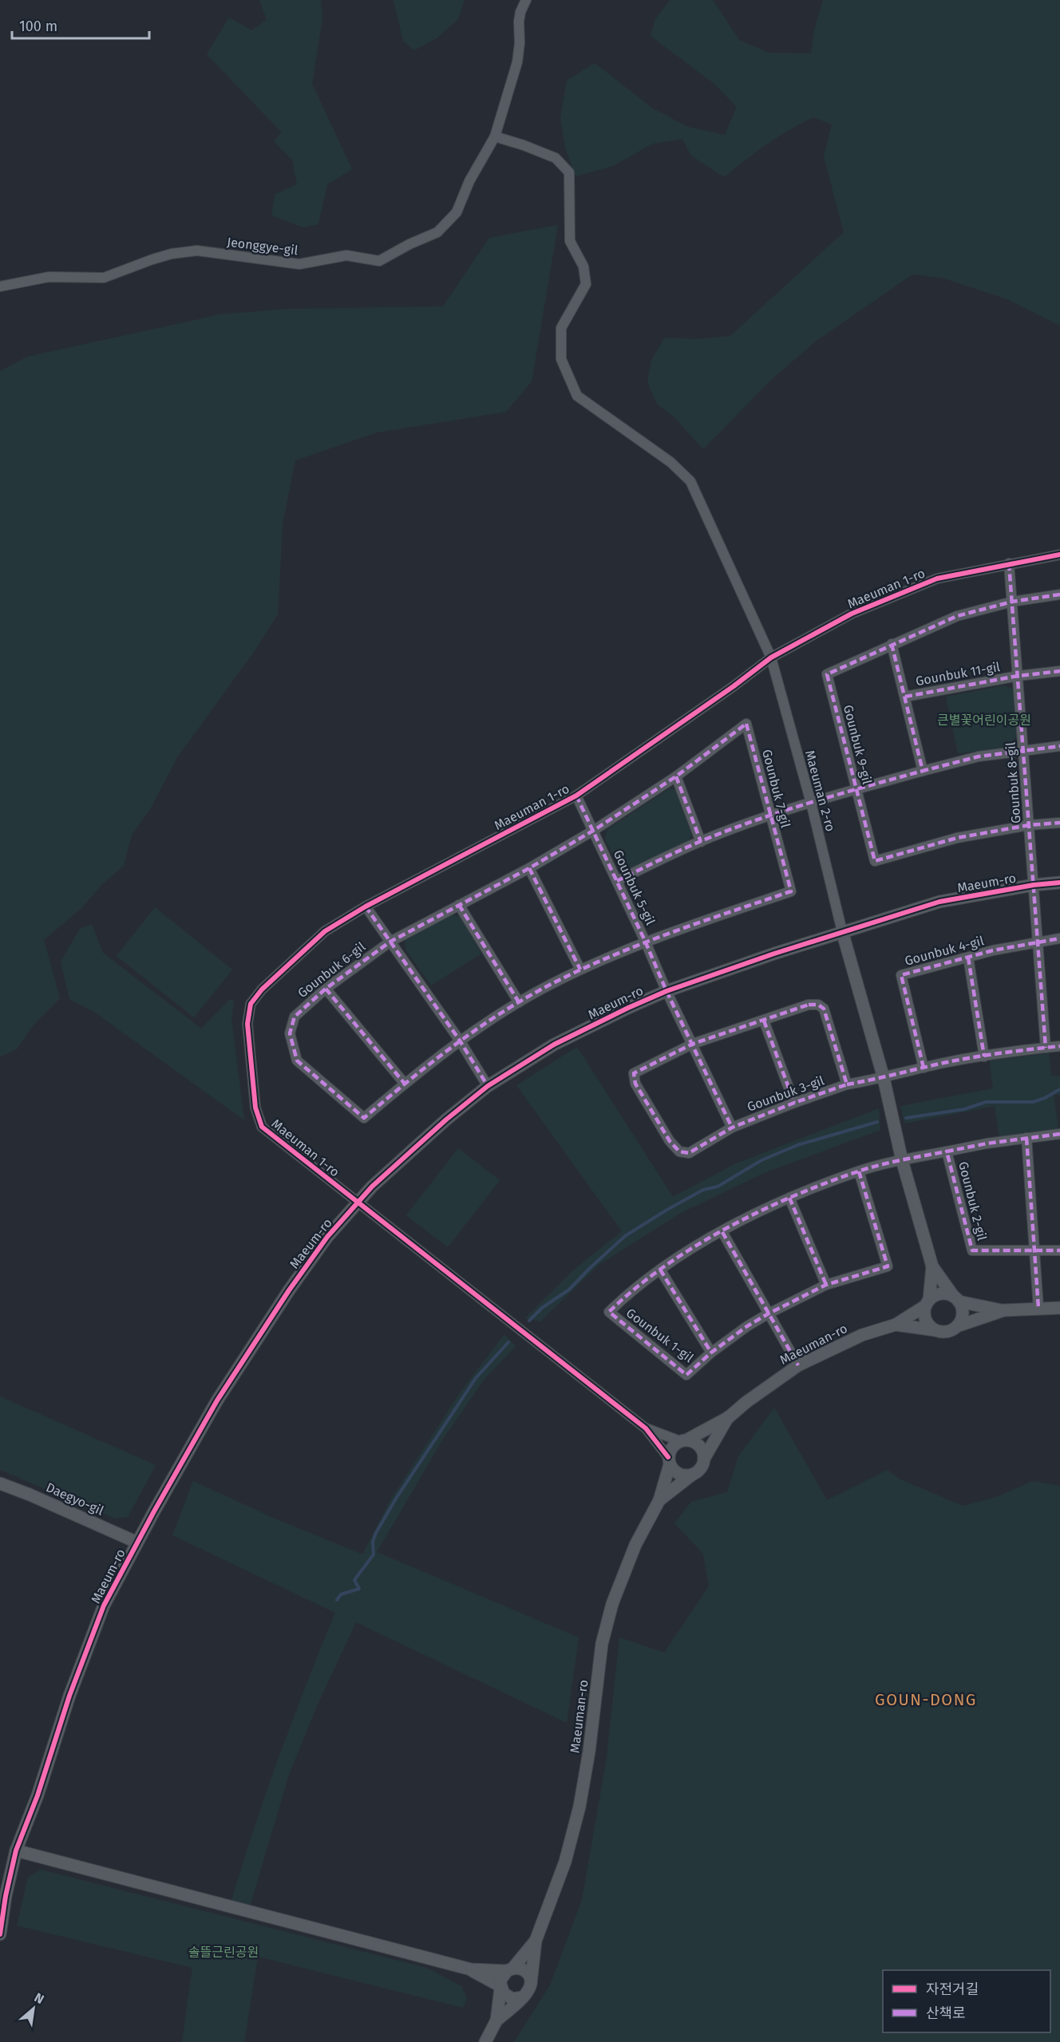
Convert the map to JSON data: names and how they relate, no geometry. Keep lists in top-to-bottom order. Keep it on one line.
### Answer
{"streets":{"street":["Jeonggye-gil","Maeuman 1-ro","Gounbuk 11-gil","Gounbuk 9-gil","Gounbuk 8-gil","Gounbuk 7-gil","Maeuman 2-ro","Maeum-ro","Gounbuk 5-gil","Gounbuk 4-gil","Gounbuk 6-gil","Gounbuk 3-gil","Gounbuk 2-gil","Gounbuk 1-gil","Maeuman-ro","Daegyo-gil"]},"crossings":[["Jeonggye-gil","Maeuman 2-ro"],["Maeuman 1-ro","Gounbuk 8-gil"],["Maeuman 1-ro","Maeuman 2-ro"],["Maeuman 1-ro","Maeum-ro"],["Maeuman 1-ro","Gounbuk 5-gil"],["Gounbuk 11-gil","Gounbuk 8-gil"],["Gounbuk 9-gil","Gounbuk 8-gil"],["Gounbuk 8-gil","Maeum-ro"],["Gounbuk 8-gil","Gounbuk 4-gil"],["Gounbuk 7-gil","Gounbuk 5-gil"],["Gounbuk 7-gil","Gounbuk 6-gil"],["Maeuman 2-ro","Maeum-ro"],["Maeum-ro","Gounbuk 5-gil"],["Maeum-ro","Daegyo-gil"],["Gounbuk 5-gil","Gounbuk 6-gil"],["Gounbuk 5-gil","Gounbuk 3-gil"],["Gounbuk 2-gil","Gounbuk 1-gil"]],"districts":["GOUN-DONG"],"parks":["큰별꽃어린이공원","솔뜰근린공원"],"legend":["자전거길","산책로"],"scale_bar":"100 m","north":"top right"}
